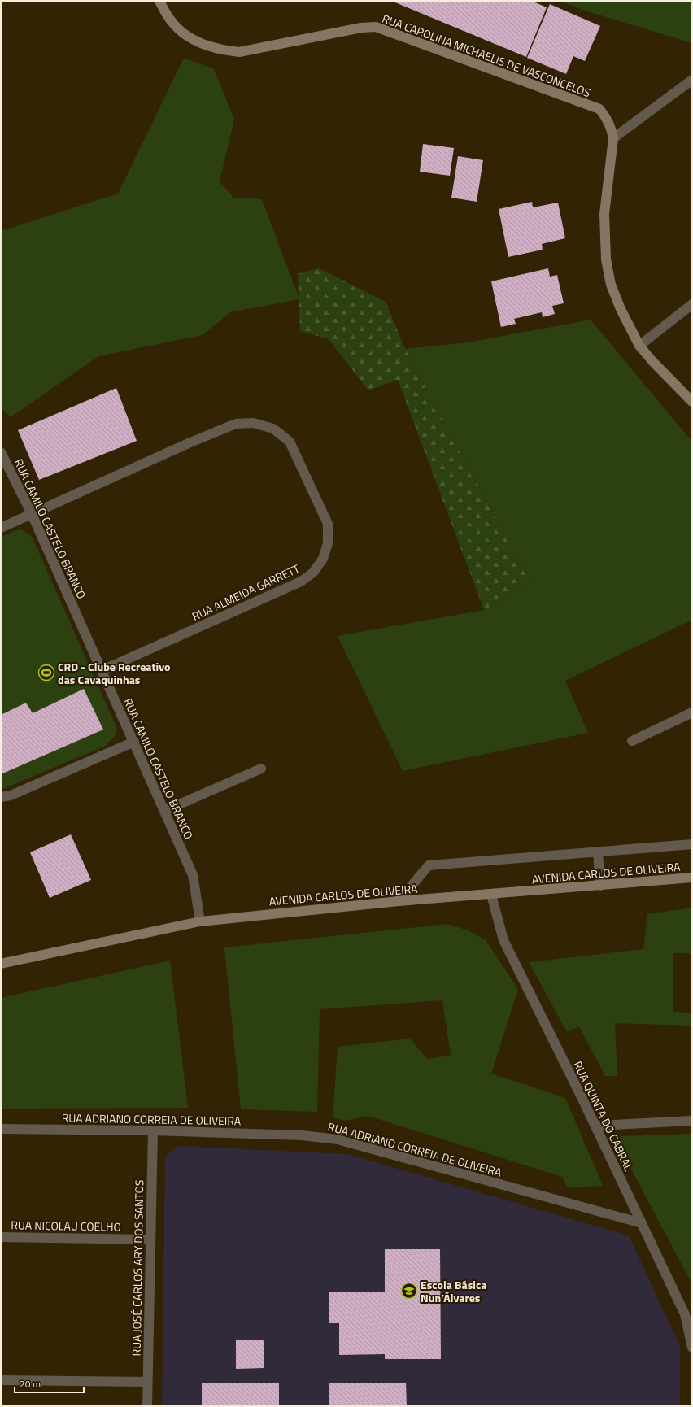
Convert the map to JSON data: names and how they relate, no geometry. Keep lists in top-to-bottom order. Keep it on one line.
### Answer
{"streets":{"street":["RUA CAROLINA MICHAELIS DE VASCONCELOS","RUA CAMILO CASTELO BRANCO","RUA ALMEIDA GARRETT","AVENIDA CARLOS DE OLIVEIRA","RUA QUINTA DO CABRAL","RUA ADRIANO CORREIA DE OLIVEIRA","RUA NICOLAU COELHO","RUA JOSÉ CARLOS ARY DOS SANTOS"]},"crossings":[["RUA CAMILO CASTELO BRANCO","RUA ALMEIDA GARRETT"],["RUA CAMILO CASTELO BRANCO","AVENIDA CARLOS DE OLIVEIRA"],["AVENIDA CARLOS DE OLIVEIRA","RUA QUINTA DO CABRAL"],["RUA QUINTA DO CABRAL","RUA ADRIANO CORREIA DE OLIVEIRA"],["RUA ADRIANO CORREIA DE OLIVEIRA","RUA JOSÉ CARLOS ARY DOS SANTOS"],["RUA NICOLAU COELHO","RUA JOSÉ CARLOS ARY DOS SANTOS"]],"places":{"sports":["CRD - Clube Recreativo das Cavaquinhas"],"school or university":["Escola Básica Nun’Álvares"]},"scale_bar":"20 m"}
